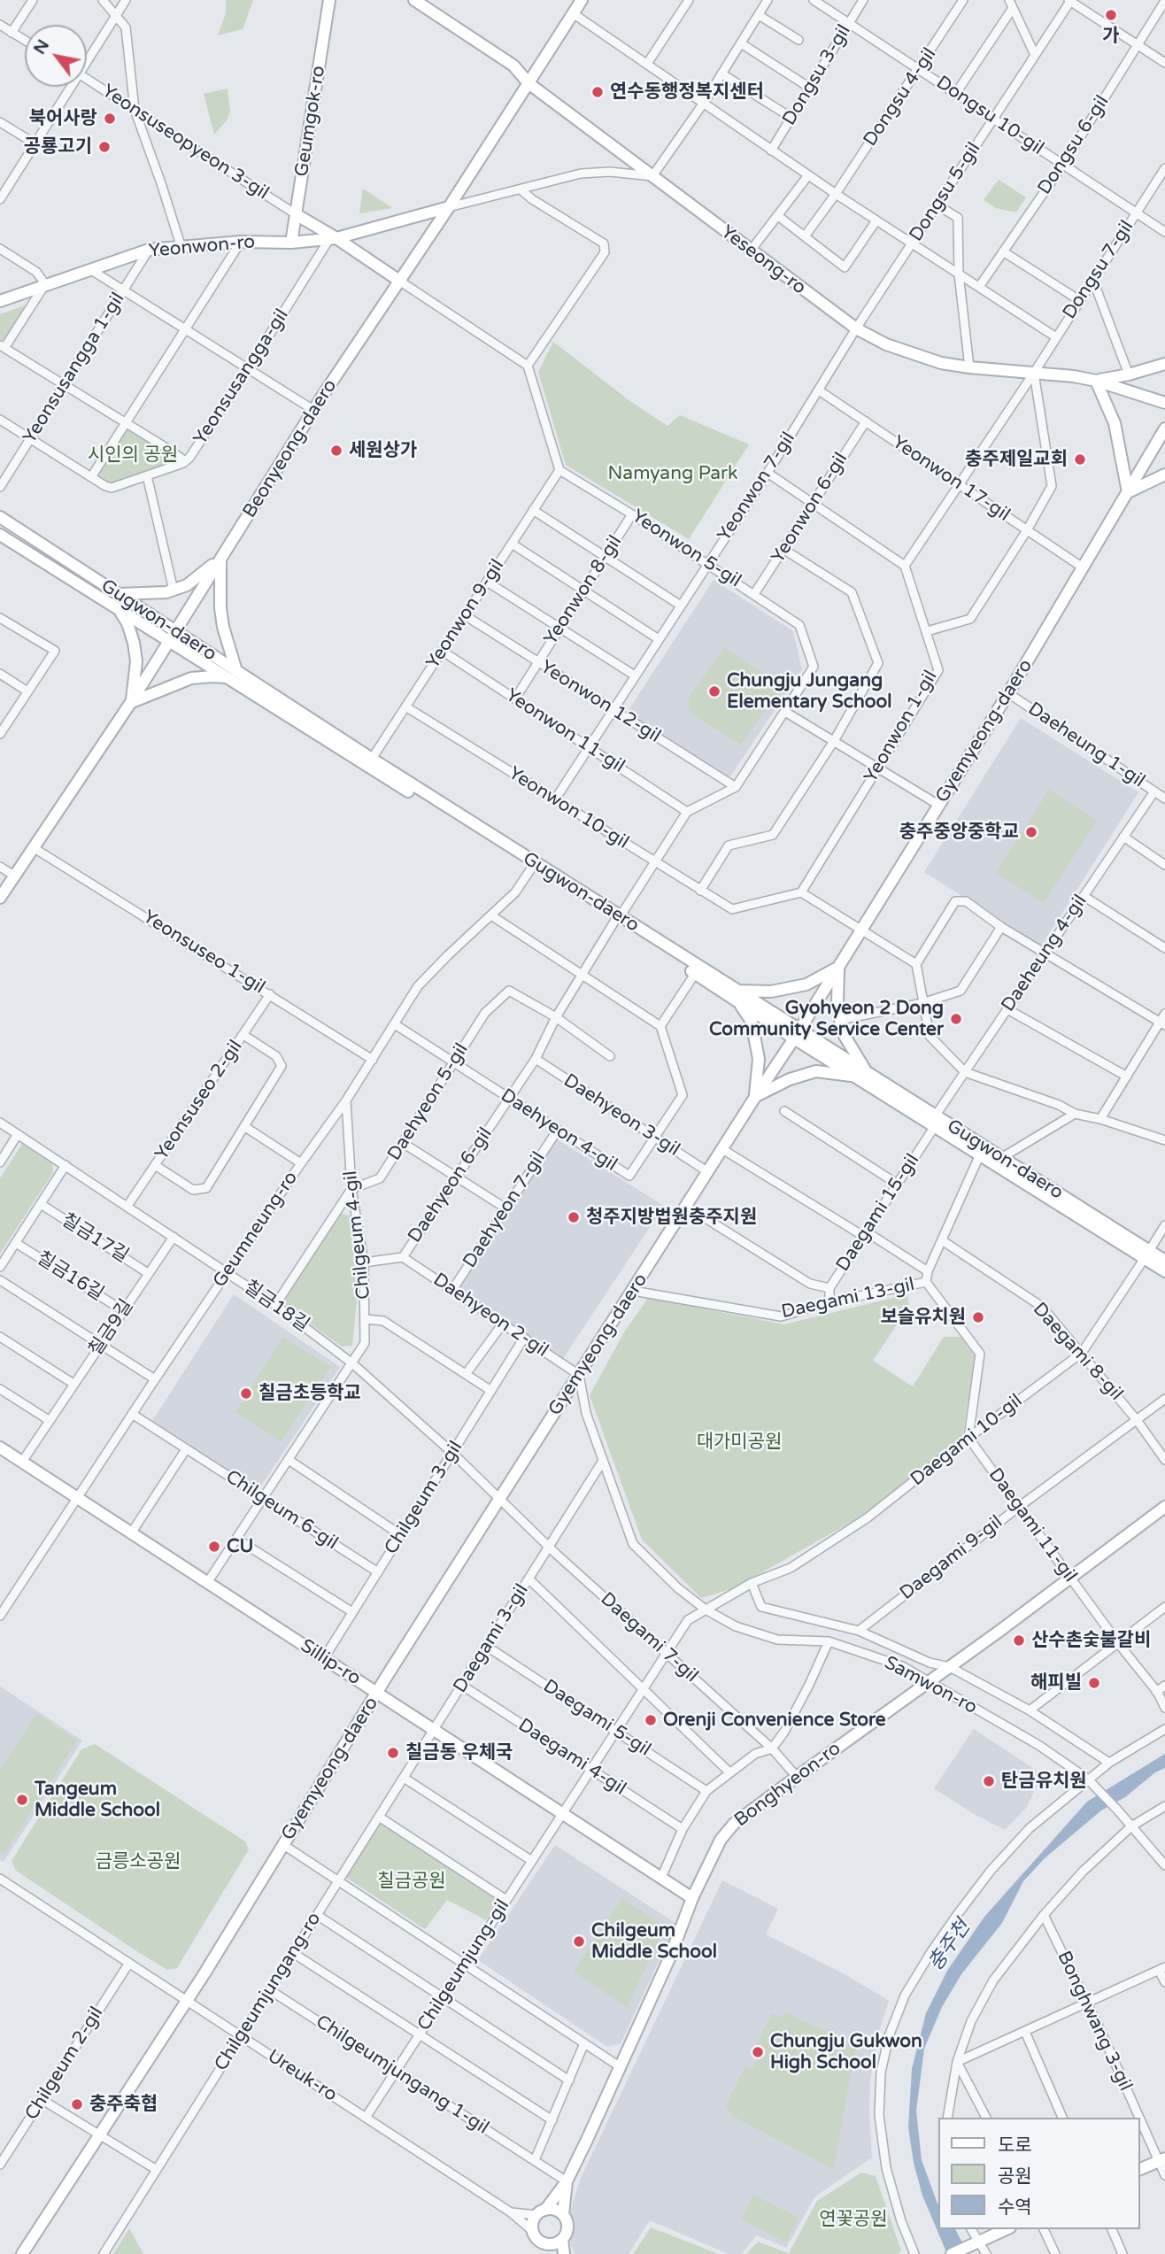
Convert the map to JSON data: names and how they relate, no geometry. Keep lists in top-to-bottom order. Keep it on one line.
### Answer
{"streets":{"street":["Dongsu 3-gil","Dongsu 4-gil","Dongsu 10-gil","Geumgok-ro","Yeonsuseopyeon 3-gil","Dongsu 6-gil","Dongsu 5-gil","Yeonwon-ro","Yeseong-ro","Dongsu 7-gil","Yeonsusangga 1-gil","Yeonsusangga-gil","Beonyeong-daero","Yeonwon 17-gil","Yeonwon 7-gil","Yeonwon 6-gil","Yeonwon 5-gil","Yeonwon 8-gil","Yeonwon 9-gil","Gugwon-daero","Yeonwon 12-gil","Yeonwon 1-gil","Yeonwon 11-gil","Gyemyeong-daero","Daeheung 1-gil","Yeonwon 10-gil","Yeonsuseo 1-gil","Daeheung 4-gil","Yeonsuseo 2-gil","Daehyeon 5-gil","Daehyeon 3-gil","Daehyeon 4-gil","Daehyeon 6-gil","Daehyeon 7-gil","Daegami 15-gil","Geumneung-ro","Chilgeum 4-gil","칠금17길","칠금16길","Daegami 13-gil","칠금18길","Daehyeon 2-gil","칠금9길","Daegami 8-gil","Daegami 10-gil","Chilgeum 3-gil","Chilgeum 6-gil","Daegami 11-gil","Daegami 9-gil","Daegami 7-gil","Daegami 3-gil","Sillip-ro","Samwon-ro","Daegami 5-gil","Daegami 4-gil","Bonghyeon-ro","Chilgeumjung-gil","Chilgeumjungang-ro","Bonghwang 3-gil","Chilgeum 2-gil","Chilgeumjungang 1-gil","Ureuk-ro"]},"crossings":[["Dongsu 3-gil","Dongsu 10-gil"],["Dongsu 4-gil","Dongsu 10-gil"],["Dongsu 10-gil","Dongsu 6-gil"],["Dongsu 10-gil","Dongsu 5-gil"],["Dongsu 10-gil","Dongsu 7-gil"],["Geumgok-ro","Yeonsuseopyeon 3-gil"],["Geumgok-ro","Yeonwon-ro"],["Dongsu 5-gil","Yeseong-ro"],["Dongsu 5-gil","Yeonwon 7-gil"],["Yeonwon-ro","Yeonsusangga 1-gil"],["Yeonwon-ro","Yeonsusangga-gil"],["Yeonwon-ro","Beonyeong-daero"],["Yeseong-ro","Dongsu 7-gil"],["Yeseong-ro","Beonyeong-daero"],["Yeseong-ro","Yeonwon 7-gil"],["Dongsu 7-gil","Yeonwon 17-gil"],["Dongsu 7-gil","Yeonwon 1-gil"],["Yeonsusangga 1-gil","Yeonsusangga-gil"],["Beonyeong-daero","Gugwon-daero"],["Beonyeong-daero","Yeonsuseo 1-gil"],["Yeonwon 17-gil","Yeonwon 7-gil"],["Yeonwon 17-gil","Yeonwon 6-gil"],["Yeonwon 17-gil","Gyemyeong-daero"],["Yeonwon 7-gil","Yeonwon 5-gil"],["Yeonwon 7-gil","Yeonwon 12-gil"],["Yeonwon 7-gil","Yeonwon 11-gil"],["Yeonwon 7-gil","Yeonwon 10-gil"],["Yeonwon 6-gil","Yeonwon 5-gil"],["Yeonwon 5-gil","Yeonwon 8-gil"],["Yeonwon 5-gil","Yeonwon 9-gil"],["Yeonwon 5-gil","Yeonwon 12-gil"],["Yeonwon 5-gil","Yeonwon 11-gil"],["Yeonwon 8-gil","Yeonwon 12-gil"],["Yeonwon 8-gil","Yeonwon 11-gil"],["Yeonwon 9-gil","Gugwon-daero"],["Yeonwon 9-gil","Yeonwon 12-gil"],["Yeonwon 9-gil","Yeonwon 11-gil"],["Yeonwon 9-gil","Yeonwon 10-gil"],["Gugwon-daero","Gyemyeong-daero"],["Gugwon-daero","Daeheung 4-gil"],["Gugwon-daero","Daehyeon 6-gil"],["Gugwon-daero","Daegami 15-gil"],["Gugwon-daero","Geumneung-ro"],["Gugwon-daero","Daegami 13-gil"],["Gugwon-daero","Daegami 10-gil"],["Yeonwon 1-gil","Yeonwon 10-gil"],["Gyemyeong-daero","Daeheung 1-gil"],["Gyemyeong-daero","Daehyeon 3-gil"],["Gyemyeong-daero","Daegami 13-gil"],["Gyemyeong-daero","칠금18길"],["Gyemyeong-daero","Daehyeon 2-gil"],["Gyemyeong-daero","Daegami 7-gil"],["Gyemyeong-daero","Sillip-ro"],["Gyemyeong-daero","Samwon-ro"],["Gyemyeong-daero","Ureuk-ro"],["Daeheung 1-gil","Daeheung 4-gil"],["Yeonsuseo 1-gil","Yeonsuseo 2-gil"],["Yeonsuseo 1-gil","Geumneung-ro"],["Daeheung 4-gil","Daegami 15-gil"],["Yeonsuseo 2-gil","칠금18길"],["Daehyeon 5-gil","Daehyeon 4-gil"],["Daehyeon 5-gil","Daehyeon 6-gil"],["Daehyeon 5-gil","Chilgeum 4-gil"],["Daehyeon 3-gil","Daehyeon 4-gil"],["Daehyeon 3-gil","Daehyeon 6-gil"],["Daehyeon 4-gil","Daehyeon 6-gil"],["Daehyeon 4-gil","Daehyeon 7-gil"],["Daehyeon 4-gil","Geumneung-ro"],["Daehyeon 6-gil","Chilgeum 4-gil"],["Daehyeon 6-gil","Daehyeon 2-gil"],["Daehyeon 7-gil","Daehyeon 2-gil"],["Daegami 15-gil","Daegami 13-gil"],["Geumneung-ro","Chilgeum 4-gil"],["Geumneung-ro","칠금18길"],["Geumneung-ro","Chilgeum 6-gil"],["Geumneung-ro","Sillip-ro"],["Chilgeum 4-gil","칠금18길"],["Chilgeum 4-gil","Chilgeum 6-gil"],["Chilgeum 4-gil","Sillip-ro"],["칠금17길","칠금9길"],["칠금16길","칠금9길"],["Daegami 13-gil","Daegami 8-gil"],["칠금18길","칠금9길"],["칠금18길","Chilgeum 3-gil"],["칠금18길","Daegami 7-gil"],["Daehyeon 2-gil","Chilgeum 3-gil"],["Daehyeon 2-gil","Samwon-ro"],["칠금9길","Sillip-ro"],["Daegami 8-gil","Daegami 10-gil"],["Daegami 8-gil","Daegami 9-gil"],["Daegami 10-gil","Daegami 11-gil"],["Daegami 10-gil","Daegami 7-gil"],["Daegami 10-gil","Samwon-ro"],["Daegami 10-gil","Chilgeumjung-gil"],["Chilgeum 3-gil","Chilgeum 6-gil"],["Chilgeum 3-gil","Sillip-ro"],["Daegami 11-gil","Daegami 9-gil"],["Daegami 11-gil","Bonghyeon-ro"],["Daegami 7-gil","Daegami 3-gil"],["Daegami 7-gil","Bonghyeon-ro"],["Daegami 3-gil","Sillip-ro"],["Daegami 3-gil","Samwon-ro"],["Daegami 3-gil","Daegami 5-gil"],["Daegami 3-gil","Daegami 4-gil"],["Daegami 3-gil","Chilgeumjungang-ro"],["Sillip-ro","Bonghyeon-ro"],["Sillip-ro","Chilgeumjung-gil"],["Sillip-ro","Chilgeumjungang-ro"],["Samwon-ro","Bonghyeon-ro"],["Daegami 5-gil","Chilgeumjung-gil"],["Daegami 4-gil","Chilgeumjung-gil"],["Bonghyeon-ro","Chilgeumjungang 1-gil"],["Bonghyeon-ro","Ureuk-ro"],["Chilgeumjung-gil","Chilgeumjungang 1-gil"],["Chilgeumjung-gil","Ureuk-ro"],["Chilgeumjungang-ro","Chilgeumjungang 1-gil"],["Chilgeumjungang-ro","Ureuk-ro"],["Chilgeum 2-gil","Ureuk-ro"]],"water":["충주천"],"parks":["시인의 공원","Namyang Park","대가미공원","금릉소공원","칠금공원","연꽃공원"],"places":["가","연수동행정복지센터","북어사랑","공룡고기","세원상가","충주제일교회","Chungju Jungang Elementary School","충주중앙중학교","Gyohyeon 2 Dong Community Service Center","청주지방법원충주지원","보슬유치원","칠금초등학교","CU","산수촌숯불갈비","해피빌","Orenji Convenience Store","칠금동 우체국","탄금유치원","Tangeum Middle School","Chilgeum Middle School","Chungju Gukwon High School","충주축협"],"legend":["도로","공원","수역"],"north":"top left"}
